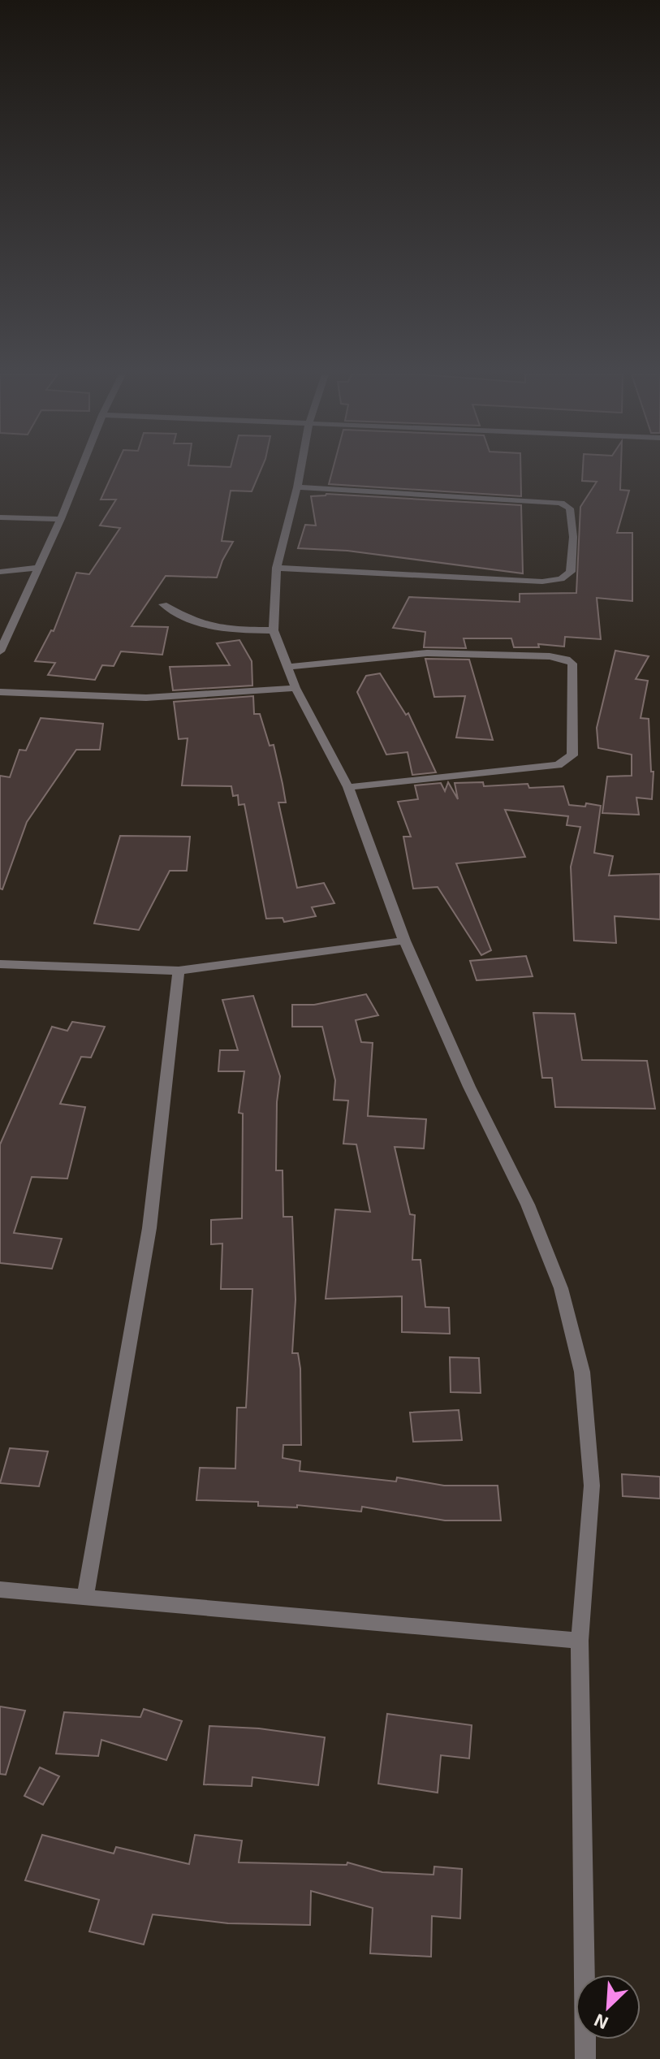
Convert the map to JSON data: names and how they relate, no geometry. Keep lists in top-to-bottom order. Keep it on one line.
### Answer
{"north":"bottom left"}
